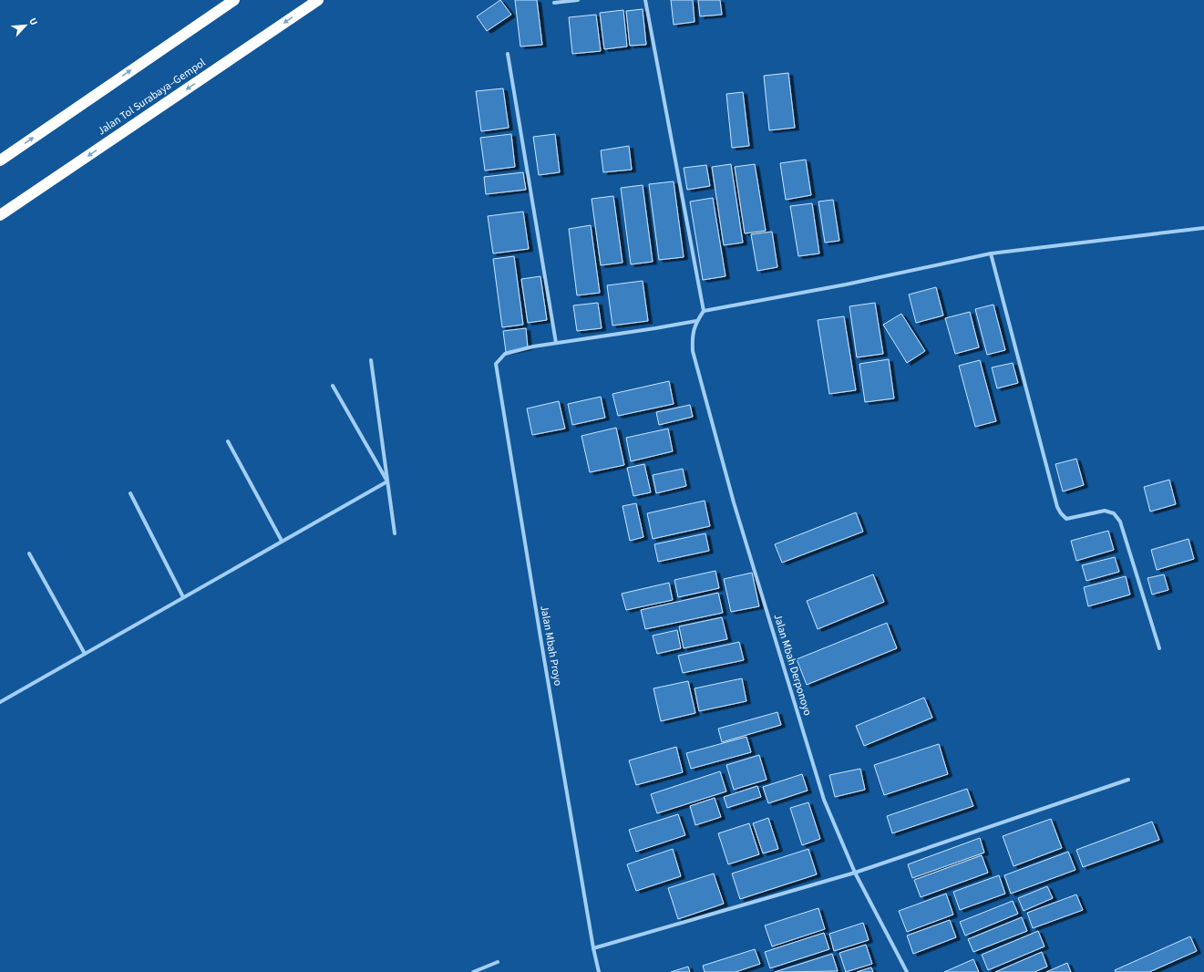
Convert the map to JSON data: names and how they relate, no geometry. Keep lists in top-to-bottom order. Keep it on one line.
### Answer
{"streets":{"highway":["Jalan Tol Surabaya–Gempol"],"street":["Jalan Mbah Proyo","Jalan Mbah Derponoyo"]},"north":"top right"}
